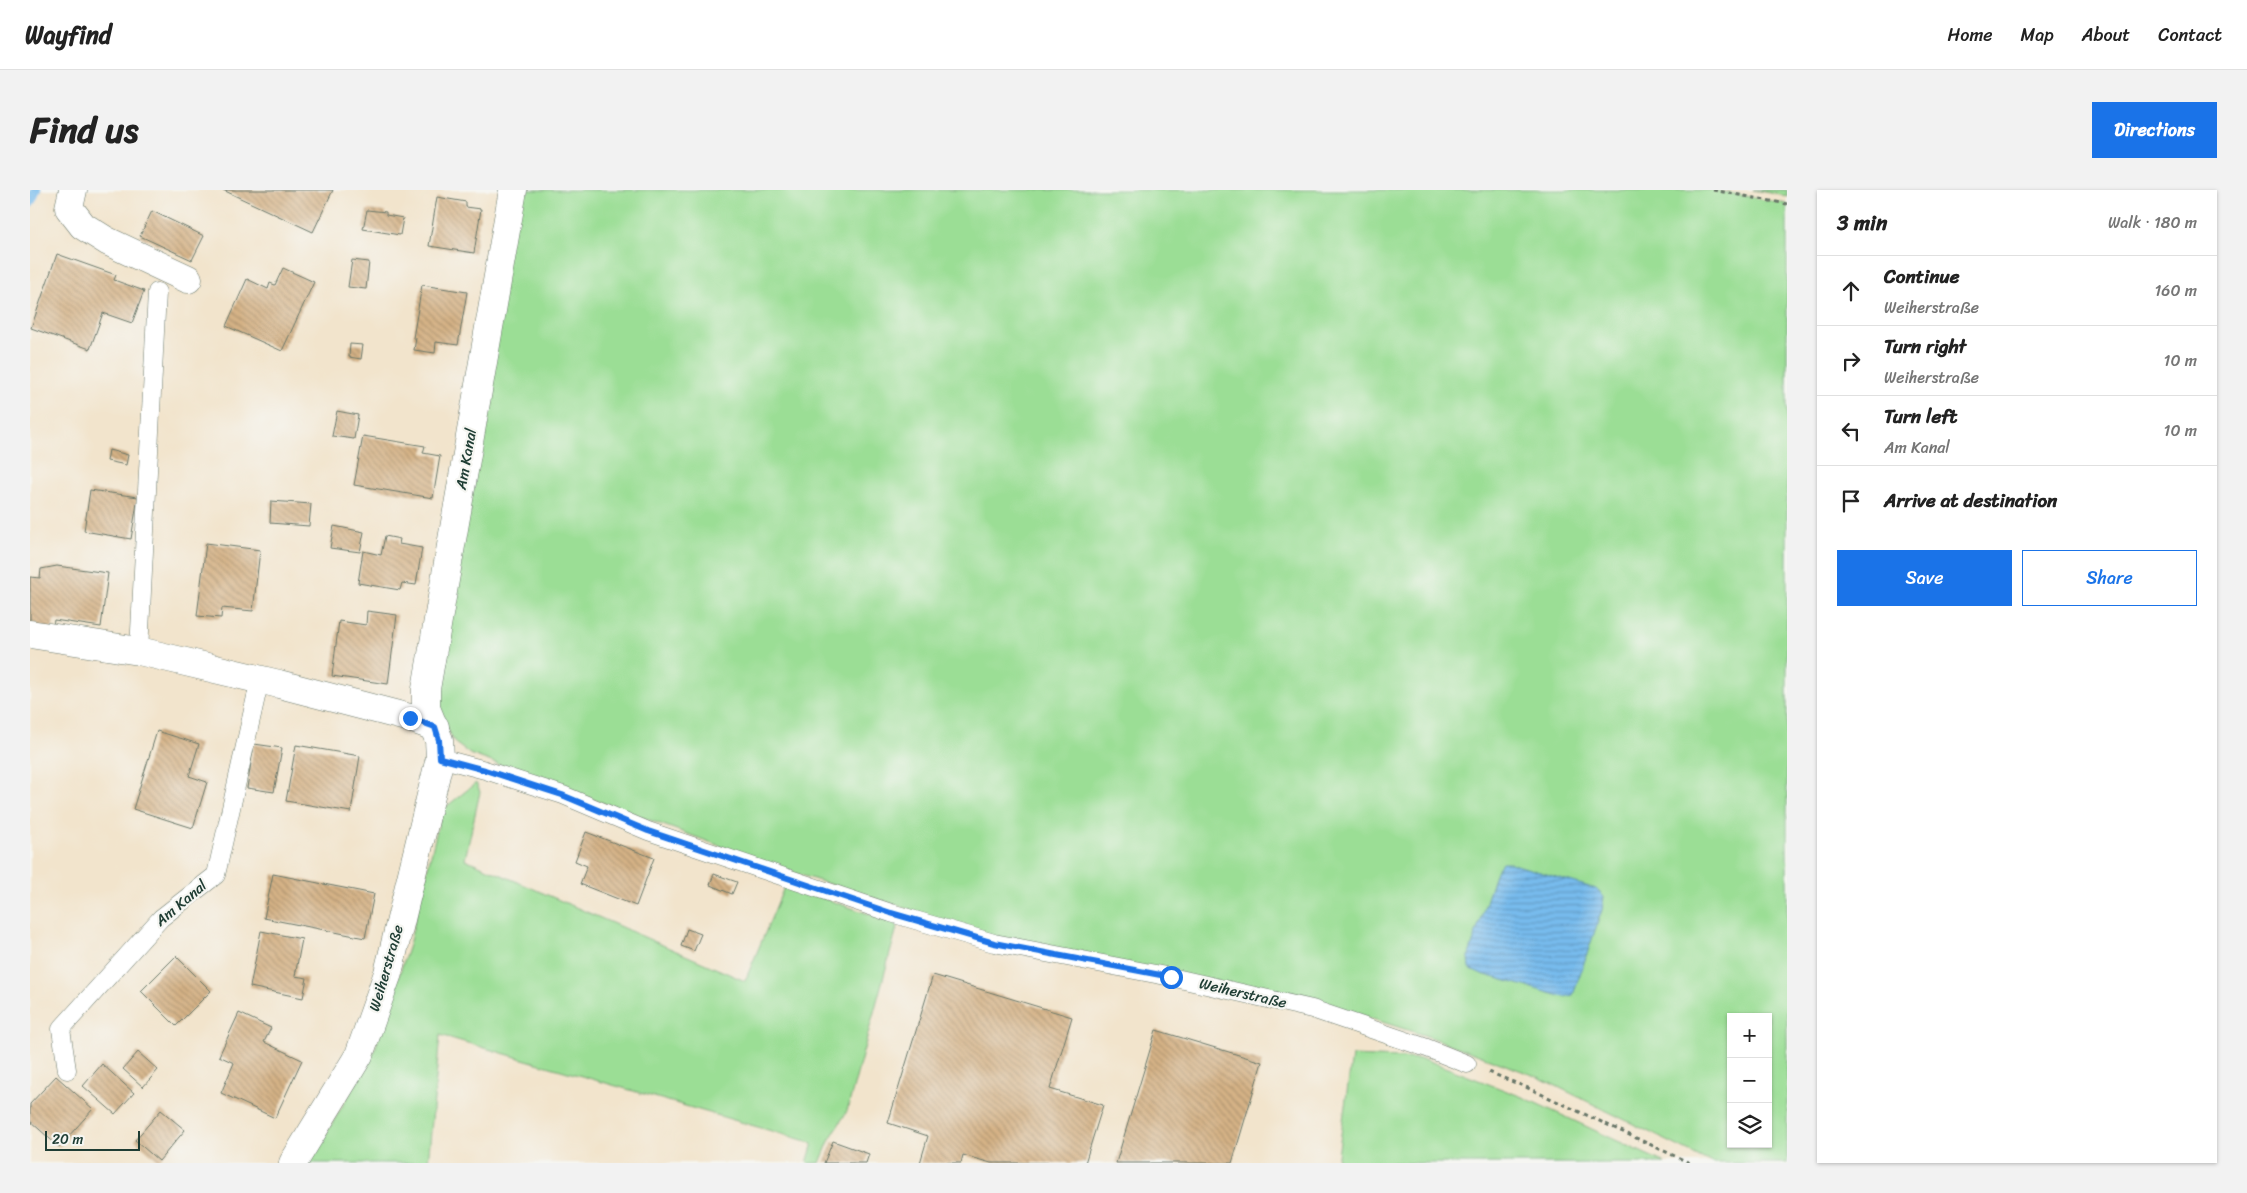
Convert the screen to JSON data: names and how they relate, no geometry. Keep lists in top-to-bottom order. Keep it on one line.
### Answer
{"streets":{"street":["Am Kanal","Weiherstraße"]},"crossings":[["Am Kanal","Weiherstraße"]],"scale_bar":"20 m","page":{"header":"Wayfind","nav":["Home","Map","About","Contact"],"title":"Find us","buttons":["Directions",["Save","Share"]],"heading":["3 min","Walk · 180 m"],"list":[["Continue","Weiherstraße","160 m"],["Turn right","Weiherstraße","10 m"],["Turn left","Am Kanal","10 m"],"Arrive at destination"],"map_buttons":["+","−"],"scale":"20 m"}}
